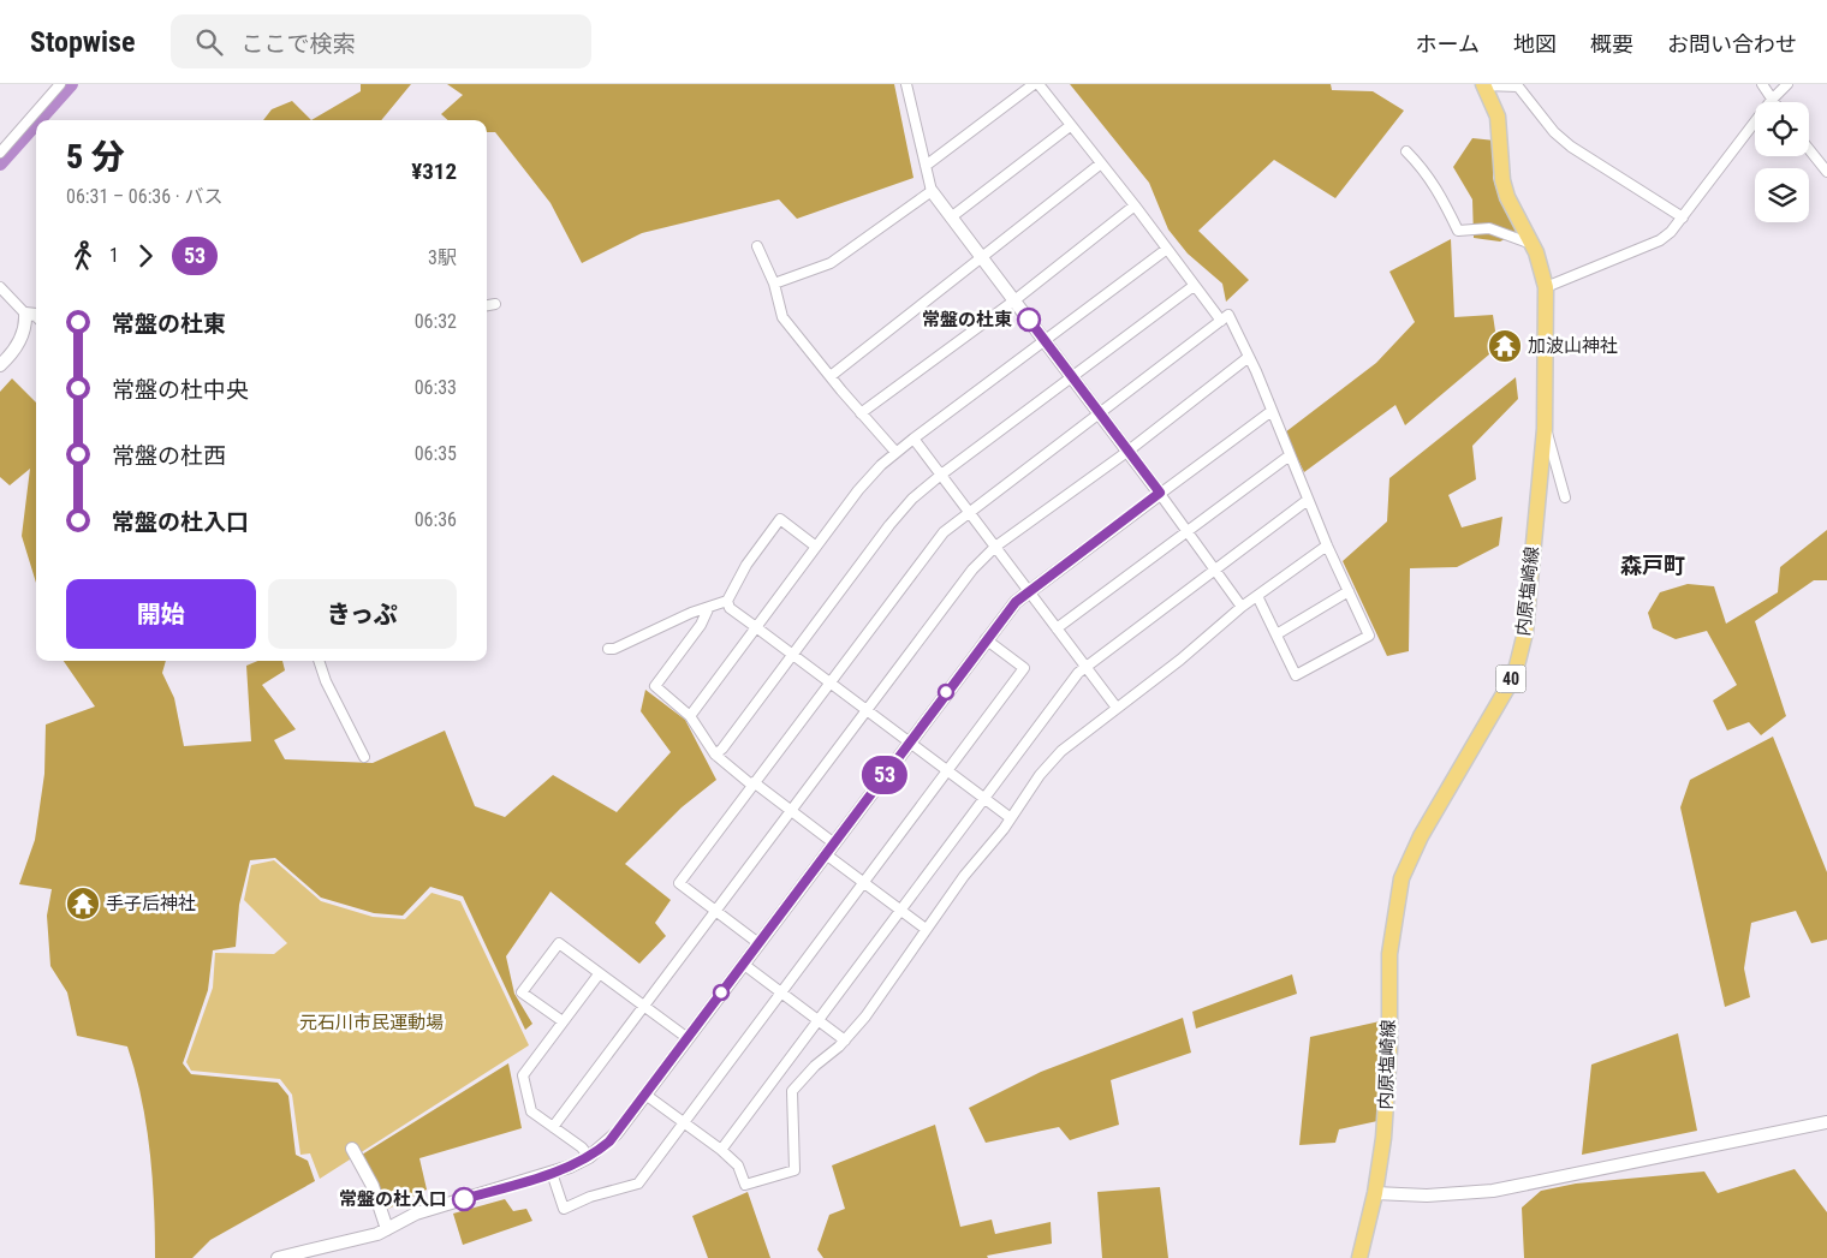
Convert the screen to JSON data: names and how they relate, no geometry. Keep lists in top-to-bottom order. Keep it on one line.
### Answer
{"streets":{"main road":["内原塩崎線","40"]},"districts":["森戸町"],"parks":["元石川市民運動場"],"places":{"other":["常盤の杜東","常盤の杜入口"],"temple":["加波山神社","手子后神社"]},"lines":["bus line 53"],"page":{"header":"Stopwise","search":"ここで検索","nav":["ホーム","地図","概要","お問い合わせ"],"on_map":"53","heading":["5 分","06:31 – 06:36 · バス","¥312"],"legs":["1","53","3駅"],"list":[{"name":"常盤の杜東","value":"06:32"},{"name":"常盤の杜中央","value":"06:33"},{"name":"常盤の杜西","value":"06:35"},{"name":"常盤の杜入口","value":"06:36"}],"buttons":["開始","きっぷ"]}}
